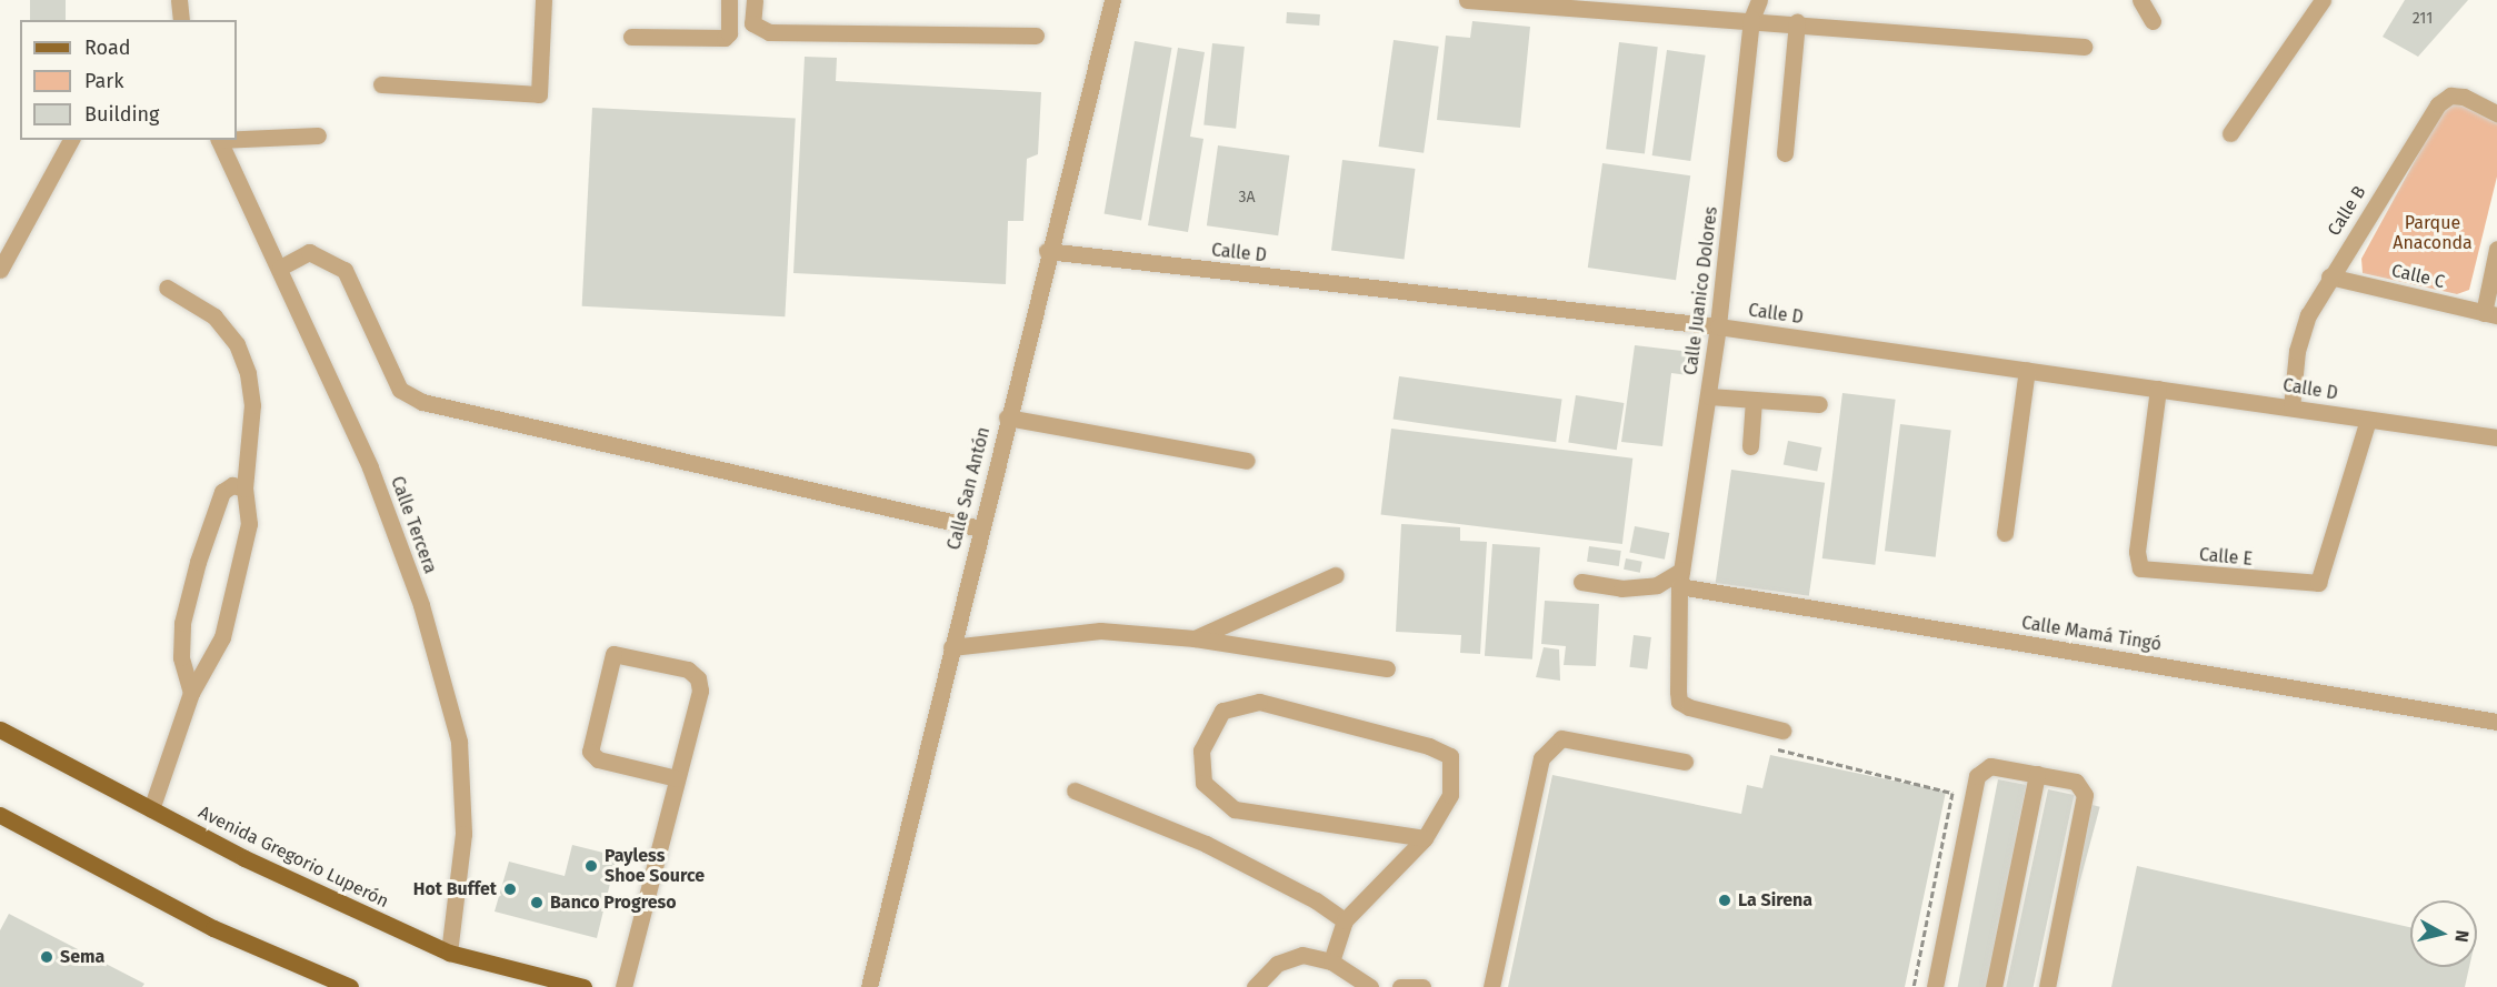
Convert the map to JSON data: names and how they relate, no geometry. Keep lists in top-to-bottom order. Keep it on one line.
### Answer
{"streets":{"main road":["Avenida Gregorio Luperón"],"street":["Calle B","Calle D","Calle C","Calle Juanico Dolores","Calle San Antón","Calle Tercera","Calle E","Calle Mamá Tingó"]},"crossings":[["Calle B","Calle D"],["Calle B","Calle C"],["Calle D","Calle Juanico Dolores"],["Calle D","Calle San Antón"],["Calle D","Calle E"],["Calle Juanico Dolores","Calle Mamá Tingó"],["Calle Tercera","Avenida Gregorio Luperón"]],"parks":["Parque Anaconda"],"places":["Payless Shoe Source","Hot Buffet","La Sirena","Banco Progreso","Sema"],"house_numbers":["211","3A"],"legend":["Road","Park","Building"],"north":"right"}
